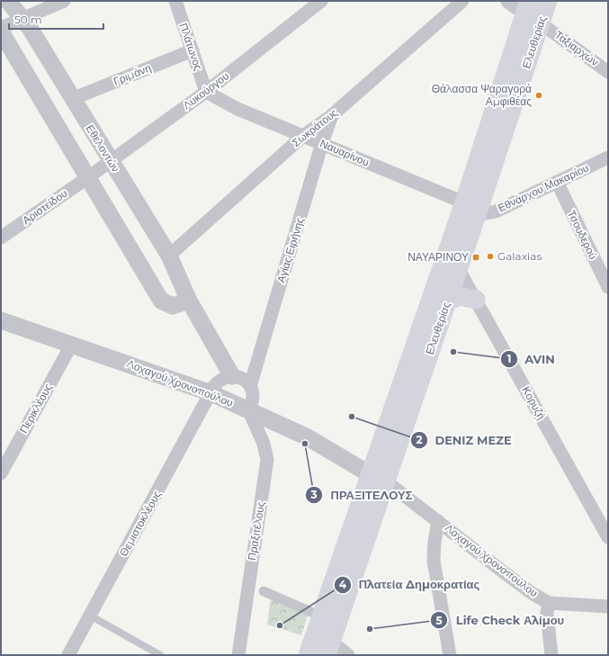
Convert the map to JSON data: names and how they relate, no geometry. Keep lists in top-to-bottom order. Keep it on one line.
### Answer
{"streets":{"main road":["Ελευθερίας"],"street":["Πλάτωνος","Ταξιαρχών","Γριμάνη","Λυκούργου","Σωκράτους","Εθελοντών","Ναυαρίνου","Εθνάρχου Μακαρίου","Αριστείδου","Τσουδερού","Αγίας Ειρήνης","Λοχαγού Χρονοπούλου","Κορυζή","Περικλέους","Θεμιστοκλέους","Πραξιτέλους"]},"crossings":[["Ελευθερίας","Ταξιαρχών"],["Ελευθερίας","Ναυαρίνου"],["Ελευθερίας","Εθνάρχου Μακαρίου"],["Ελευθερίας","Λοχαγού Χρονοπούλου"],["Ελευθερίας","Κορυζή"],["Πλάτωνος","Γριμάνη"],["Πλάτωνος","Λυκούργου"],["Πλάτωνος","Ναυαρίνου"],["Γριμάνη","Εθελοντών"],["Λυκούργου","Εθελοντών"],["Λυκούργου","Ναυαρίνου"],["Λυκούργου","Αριστείδου"],["Σωκράτους","Εθελοντών"],["Σωκράτους","Ναυαρίνου"],["Σωκράτους","Αγίας Ειρήνης"],["Εθελοντών","Θεμιστοκλέους"],["Ναυαρίνου","Αγίας Ειρήνης"],["Εθνάρχου Μακαρίου","Τσουδερού"],["Λοχαγού Χρονοπούλου","Περικλέους"],["Λοχαγού Χρονοπούλου","Θεμιστοκλέους"],["Λοχαγού Χρονοπούλου","Πραξιτέλους"]],"places":{"other":["Θάλασσα Ψαραγορά Αμφιθέας","Galaxias","AVIN","DENIZ MEZE","ΠΡΑΞΙΤΕΛΟΥΣ","Πλατεία Δημοκρατίας","Life Check Αλίμου"],"transit":["ΝΑΥΑΡΙΝΟΥ"]},"scale_bar":"50 m"}
